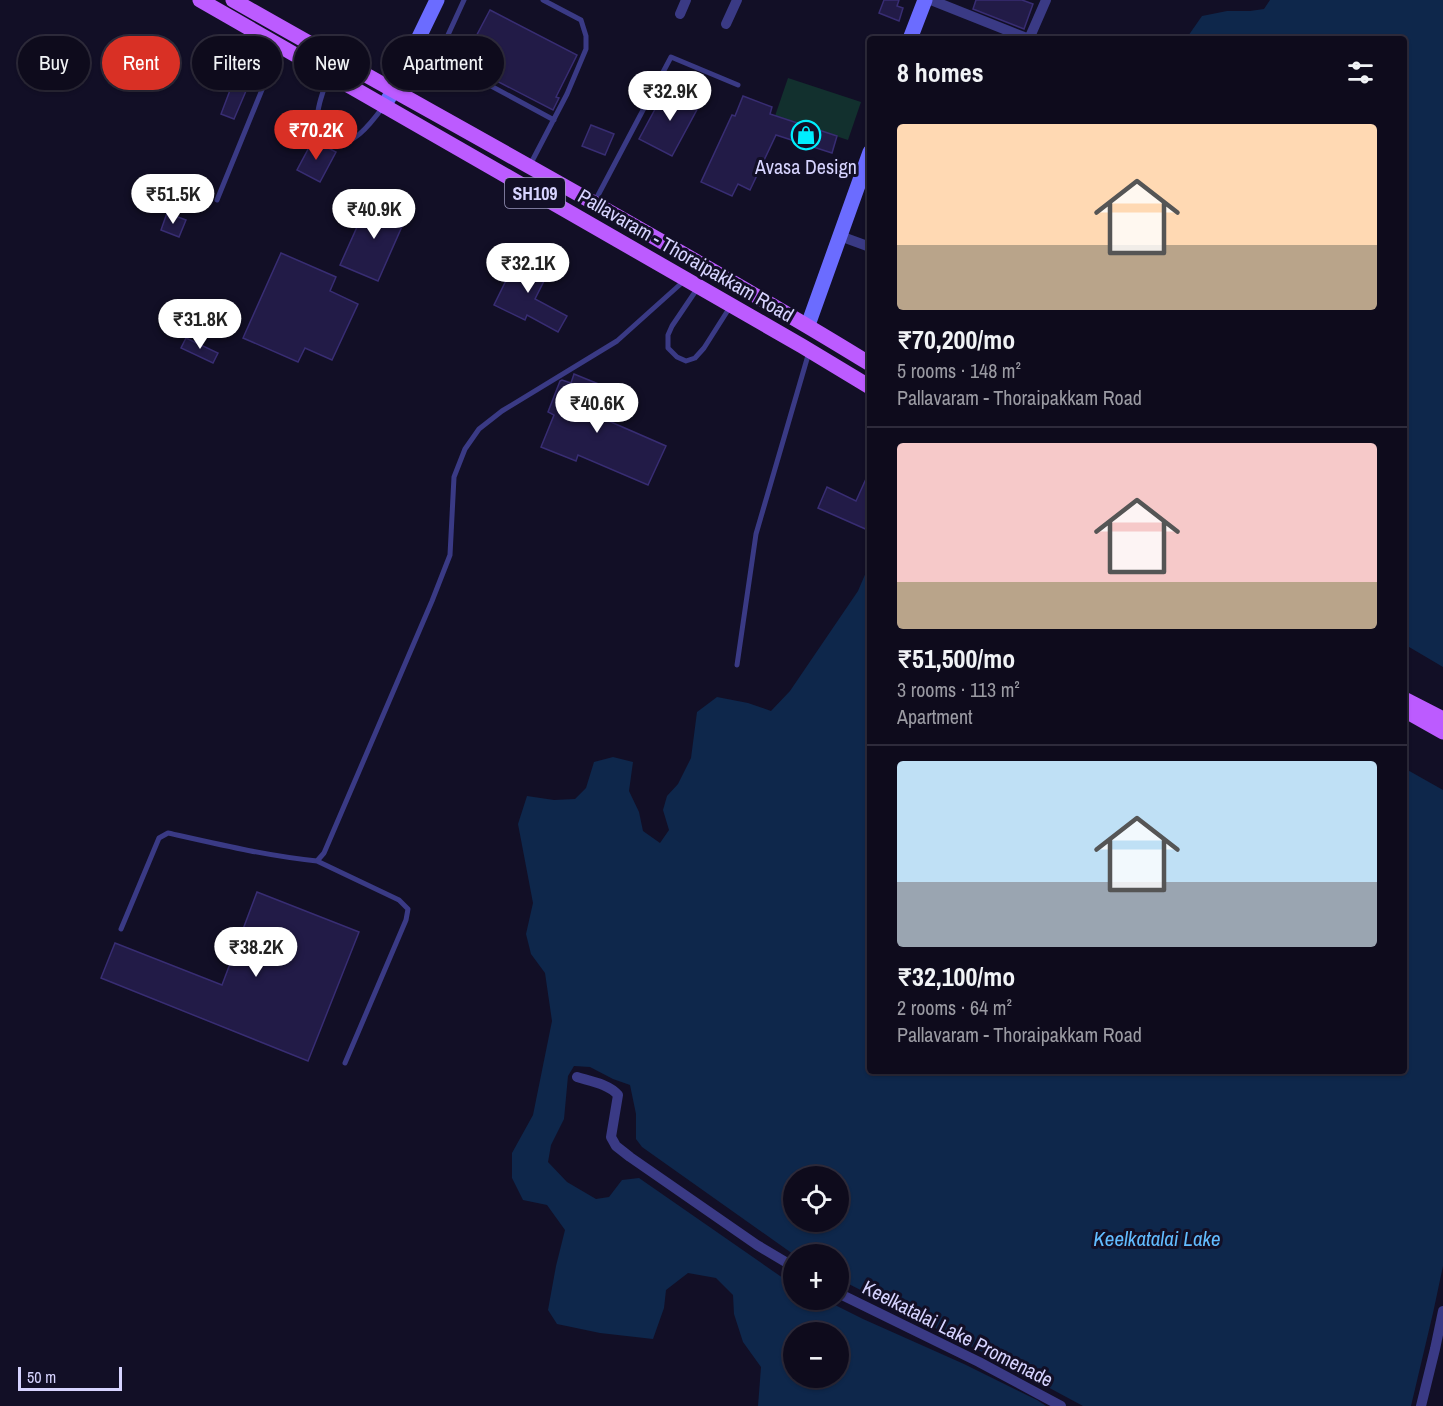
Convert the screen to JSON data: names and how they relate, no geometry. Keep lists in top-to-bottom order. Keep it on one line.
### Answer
{"streets":{"main road":["SH109","Pallavaram - Thoraipakkam Road"],"street":["Keelkatalai Lake Promenade"]},"water":["Keelkatalai Lake"],"places":{"shop":["Avasa Design"]},"scale_bar":"50 m","page":{"chip":["Buy","Rent","Filters","New","Apartment"],"heading":"8 homes","price":["₹32.9K","₹70.2K","₹51.5K","₹40.9K","₹32.1K","₹31.8K","₹40.6K","₹38.2K"],"list":[{"name":"₹70,200/mo","note":"5 rooms · 148 m² · Pallavaram - Thoraipakkam Road"},{"name":"₹51,500/mo","note":"3 rooms · 113 m² · Apartment"},{"name":"₹32,100/mo","note":"2 rooms · 64 m² · Pallavaram - Thoraipakkam Road"}],"map_buttons":["+","−"],"scale":"50 m"}}
